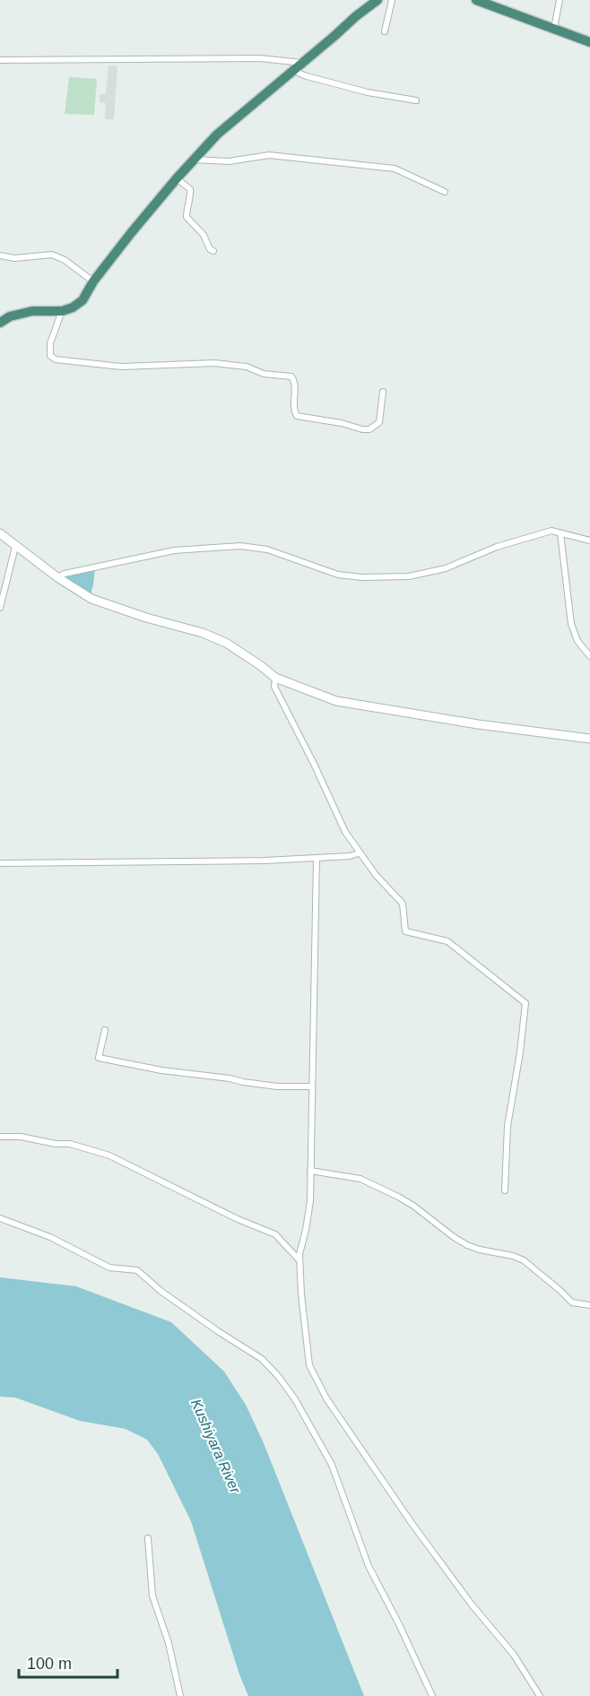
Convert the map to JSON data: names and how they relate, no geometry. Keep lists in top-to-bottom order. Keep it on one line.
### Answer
{"water":["Kushiyara River"],"scale_bar":"100 m"}
